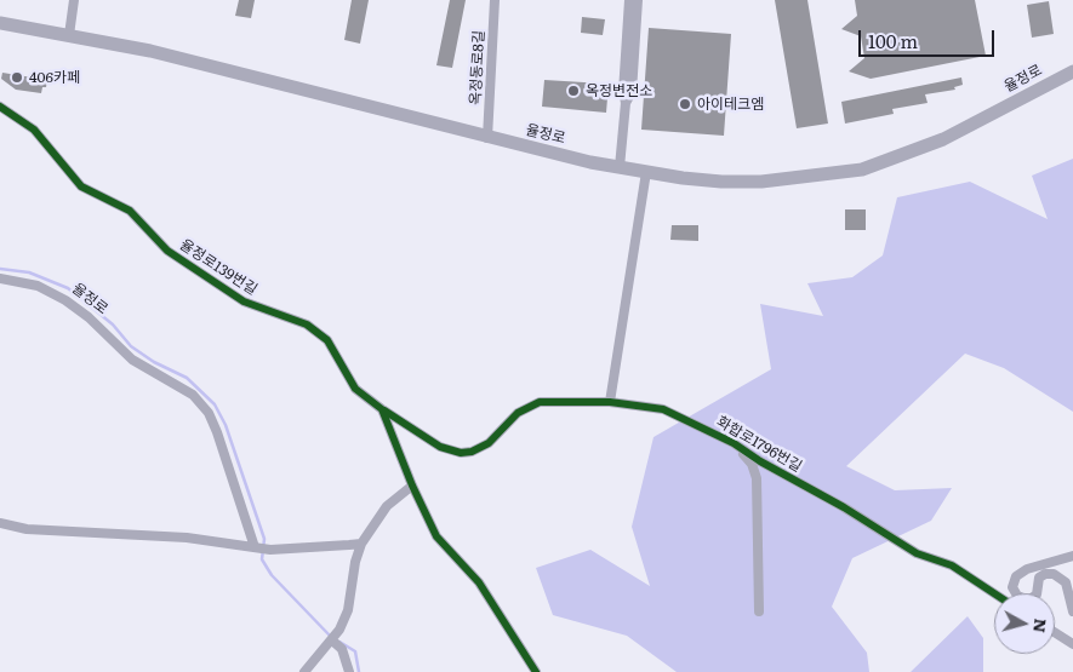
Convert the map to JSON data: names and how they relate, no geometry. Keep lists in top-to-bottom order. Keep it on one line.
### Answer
{"streets":{"main road":["율정로"],"street":["옥정동로8길","율정로139번길","화합로1796번길"]},"crossings":[["옥정동로8길","율정로"]],"places":["406카페","옥정변전소","아이테크엠"],"scale_bar":"100 m","north":"right"}
